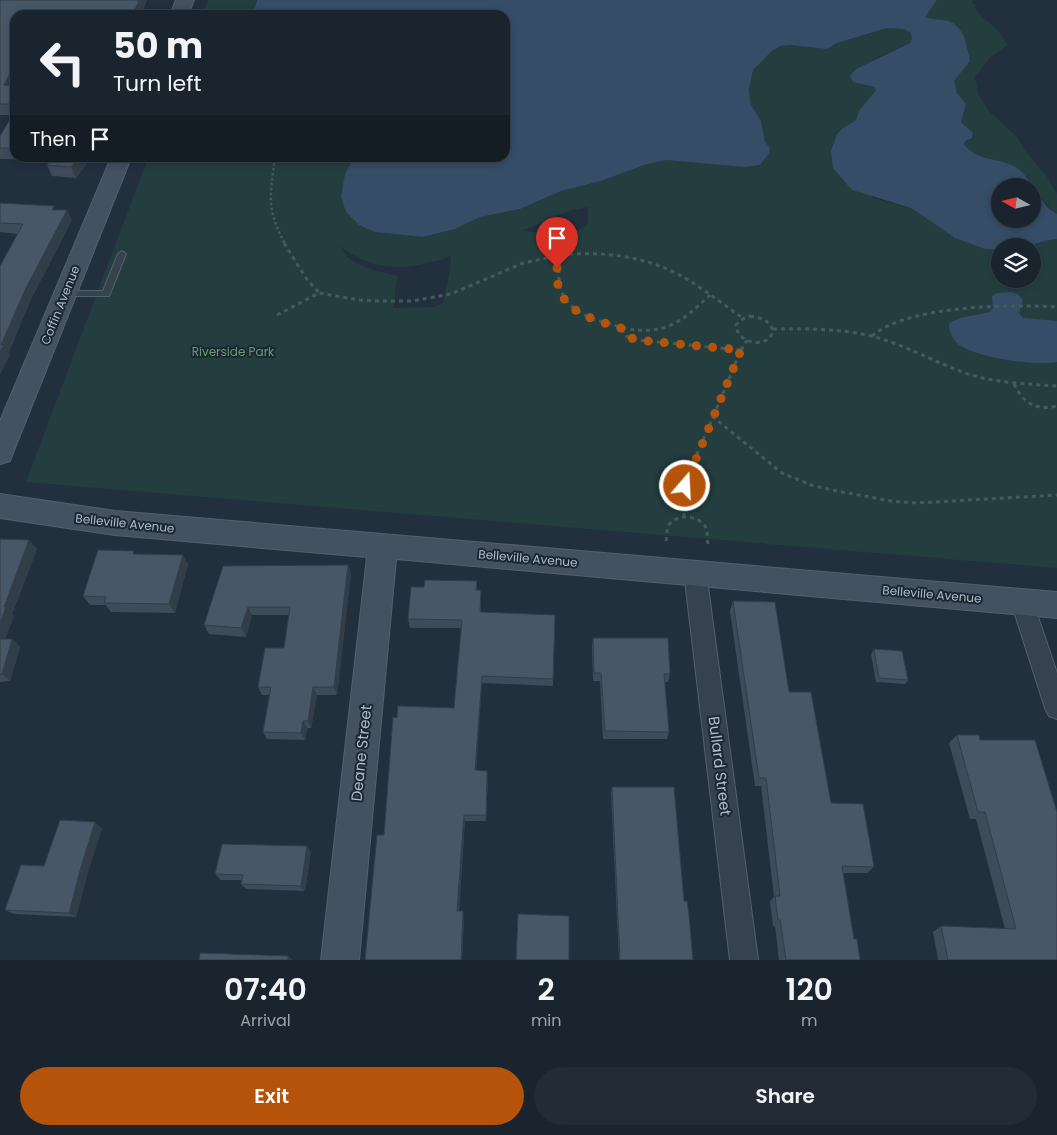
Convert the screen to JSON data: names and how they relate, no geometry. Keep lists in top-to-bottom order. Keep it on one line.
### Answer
{"streets":{"main road":["Coffin Avenue","Belleville Avenue","Deane Street"],"street":["Bullard Street"]},"crossings":[["Belleville Avenue","Deane Street"],["Belleville Avenue","Bullard Street"]],"parks":["Riverside Park"],"north":"left","page":{"turn":["50 m","Turn left"],"then":"Then","eta":["07:40","Arrival","2","min","120","m"],"buttons":["Exit","Share"]}}
